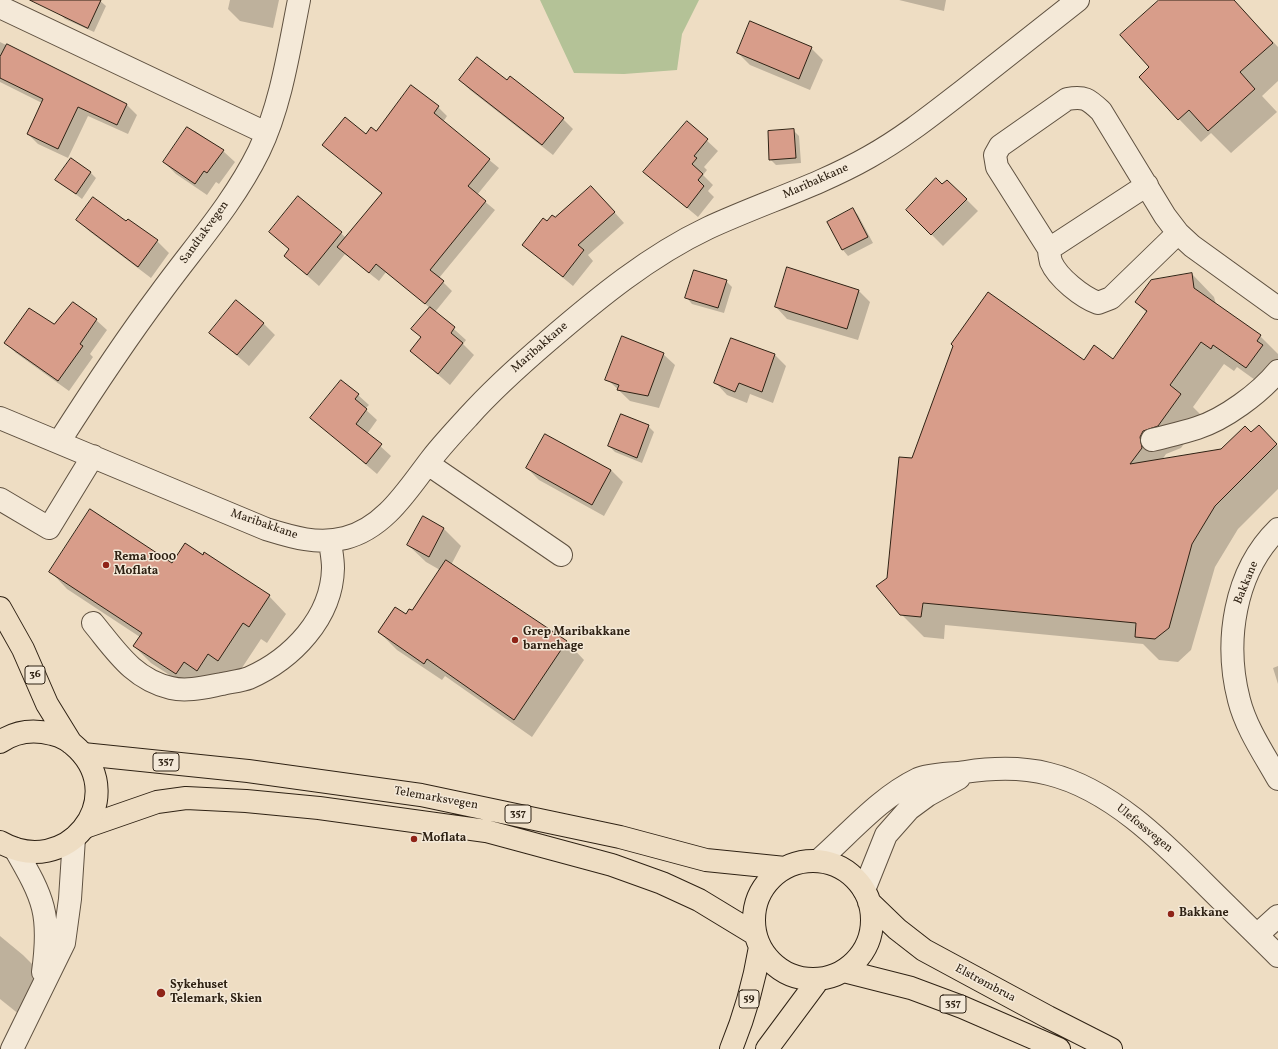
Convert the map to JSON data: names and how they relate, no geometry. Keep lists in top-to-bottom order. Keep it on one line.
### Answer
{"streets":{"main road":["36","357","Telemarksvegen","Elstrømbrua","59"],"street":["Maribakkane","Sandtakvegen","Bakkane","Ulefossvegen"]},"crossings":[["Maribakkane","Sandtakvegen"],["36","Telemarksvegen"],["357","Telemarksvegen"],["357","Ulefossvegen"],["357","Elstrømbrua"],["357","59"],["Telemarksvegen","Ulefossvegen"],["Telemarksvegen","Elstrømbrua"],["Telemarksvegen","59"],["Ulefossvegen","Elstrømbrua"],["Ulefossvegen","59"],["Elstrømbrua","59"]],"places":["Rema 1000 Moflata","Grep Maribakkane barnehage","Moflata","Bakkane","Sykehuset Telemark, Skien"]}
